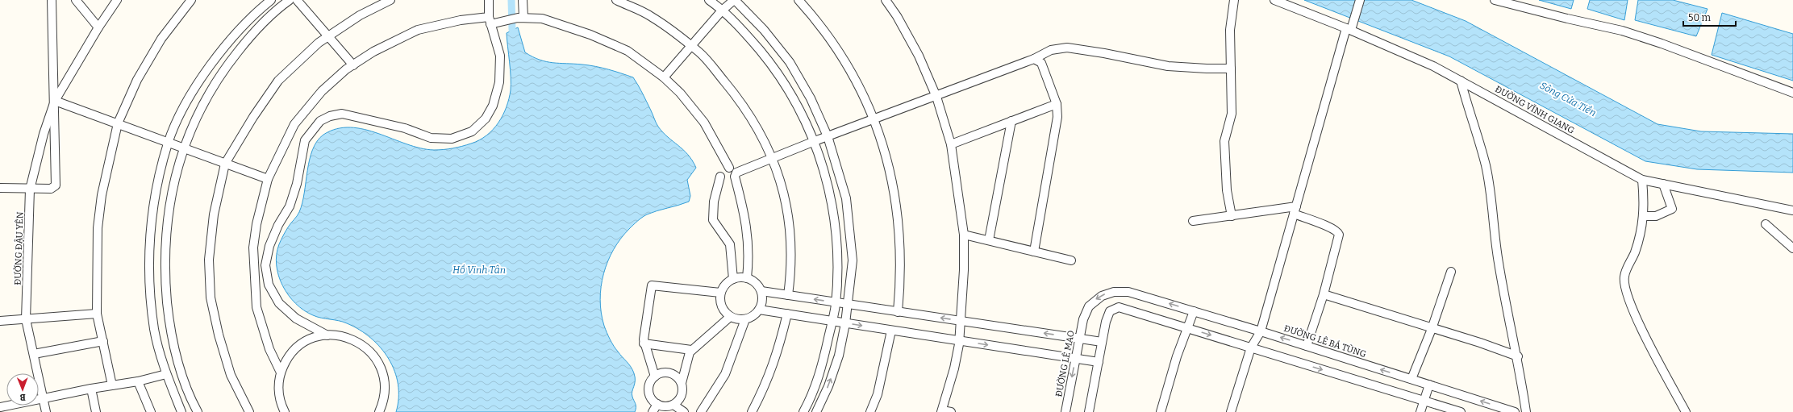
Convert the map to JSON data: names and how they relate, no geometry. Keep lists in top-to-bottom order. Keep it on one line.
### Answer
{"streets":{"street":["ĐƯỜNG VĨNH GIANG","ĐƯỜNG ĐẬU YÊN","ĐƯỜNG LÊ BÁ TÙNG","ĐƯỜNG LÊ MAO"]},"crossings":[["ĐƯỜNG LÊ BÁ TÙNG","ĐƯỜNG LÊ MAO"]],"water":["Sông Cửa Tiền","Hồ Vinh Tân"],"scale_bar":"50 m","north":"bottom"}
